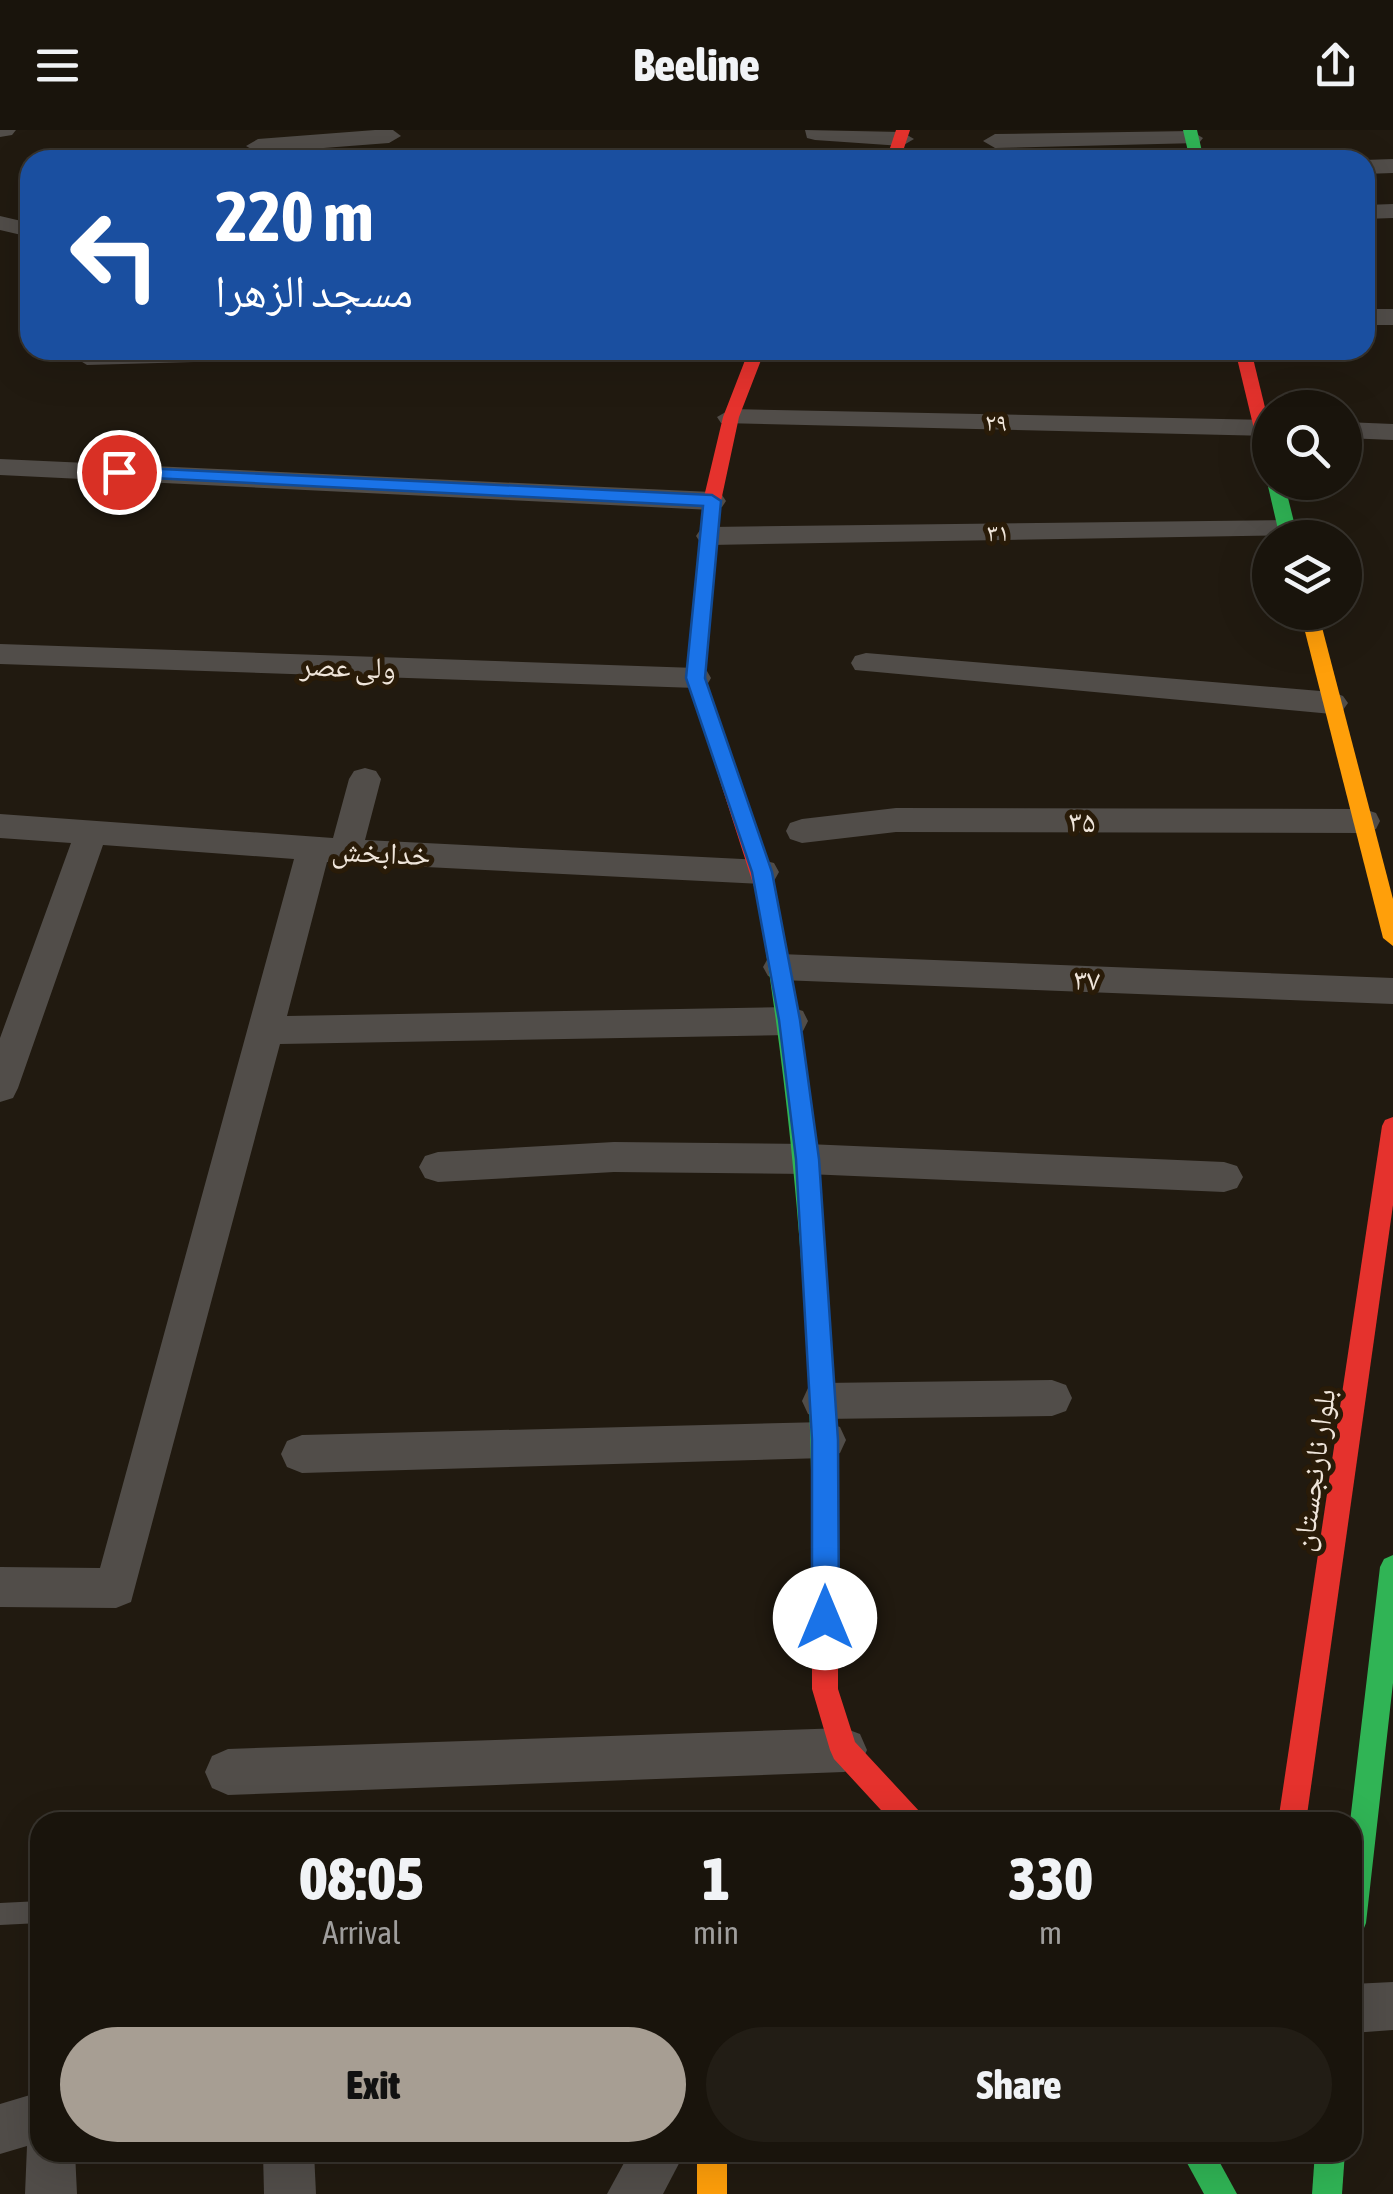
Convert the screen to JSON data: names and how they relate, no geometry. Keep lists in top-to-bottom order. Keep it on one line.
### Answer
{"streets":{"street":["۲۹","۳۱","ولی عصر","۳۵","خدابخش","۳۷","بلوار نارنجستان"]},"page":{"header":"Beeline","turn":["220 m","مسجد الزهرا"],"eta":["08:05","Arrival","1","min","330","m"],"buttons":["Exit","Share"]}}
